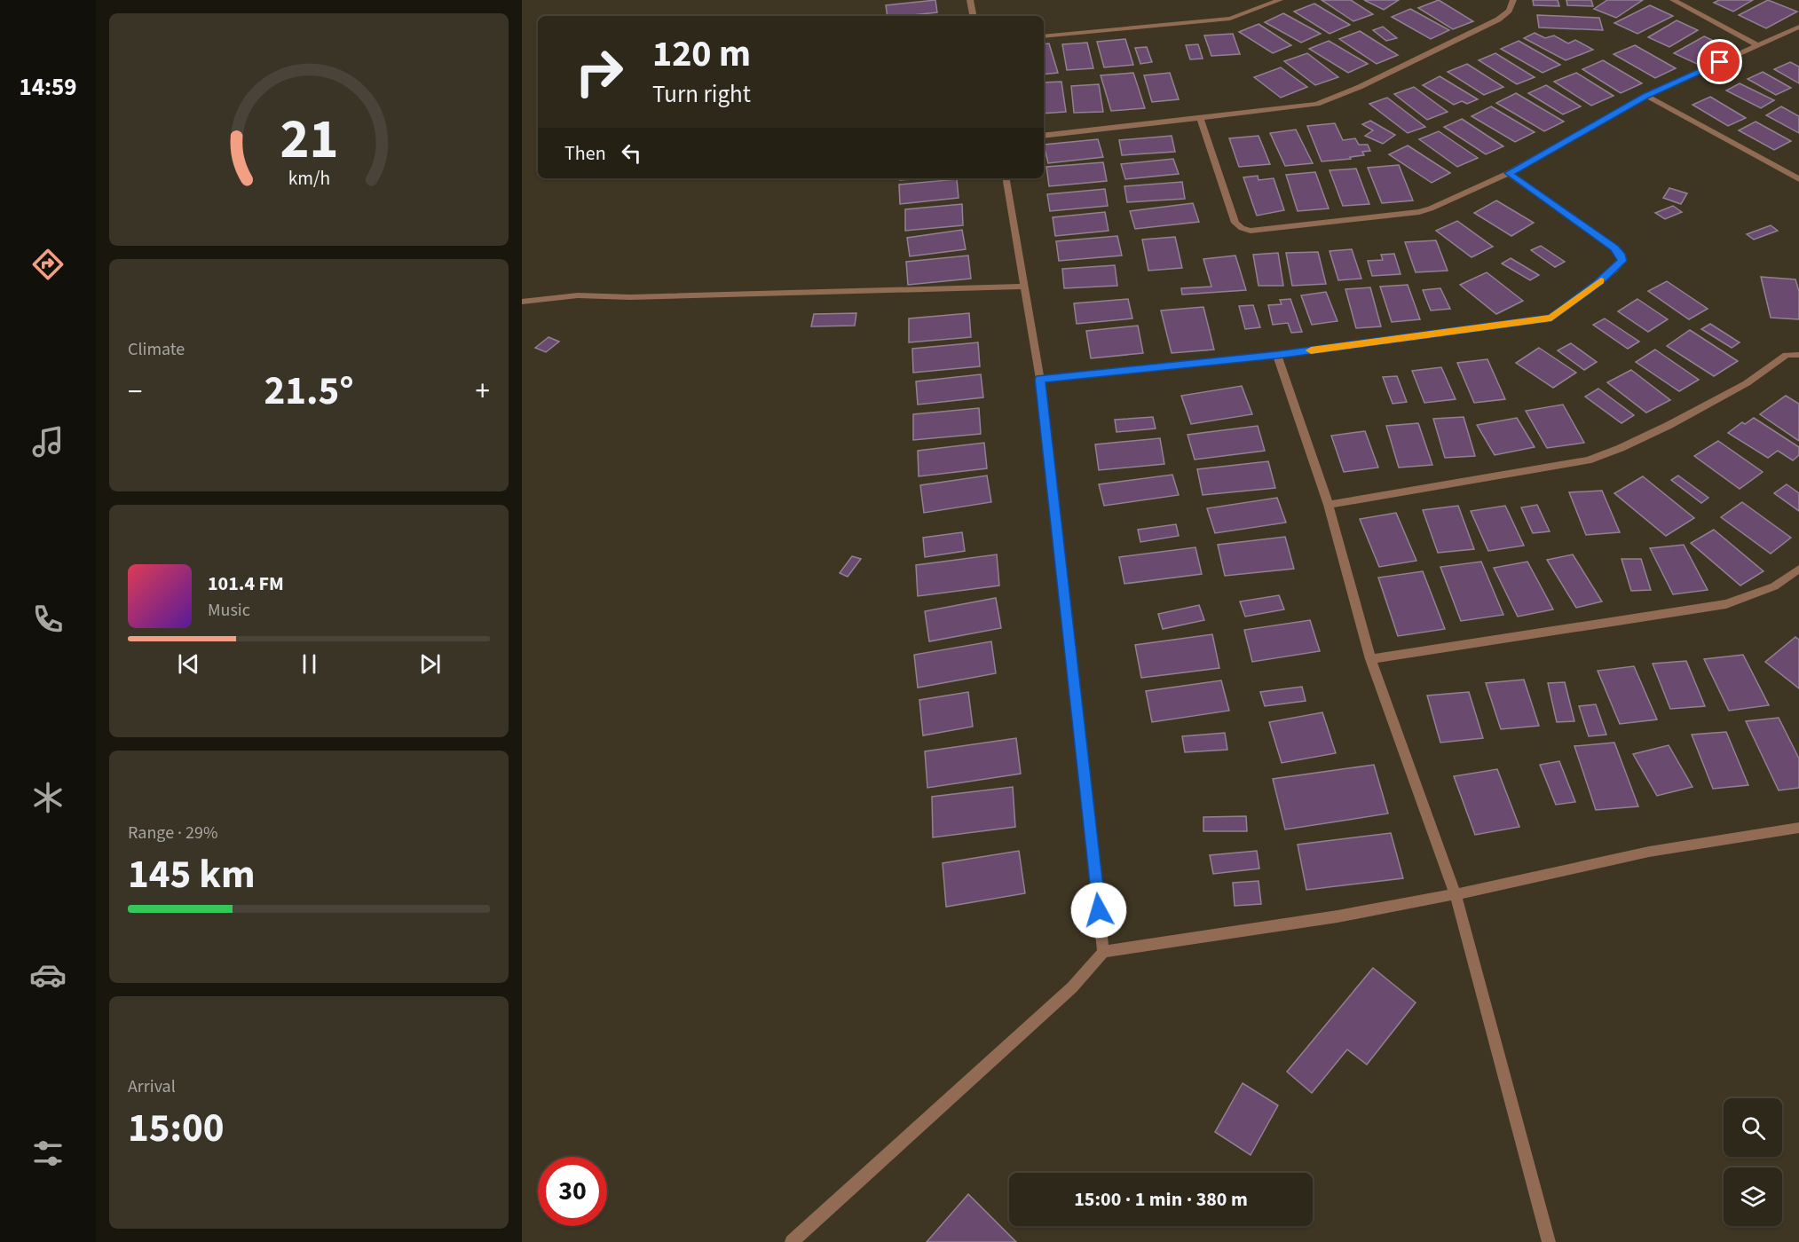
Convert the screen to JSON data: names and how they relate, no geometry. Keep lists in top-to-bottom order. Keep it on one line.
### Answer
{"page":{"tabs":"14:59","turn":["120 m","Turn right"],"then":"Then","tile":["Climate",["Range · 29%","145 km"],["Arrival","15:00"]],"heat":["−","21.5°","+"],"song":["101.4 FM","Music"],"limit":"30","trip":"15:00 · 1 min · 380 m","gauge":["21","km/h"]}}
